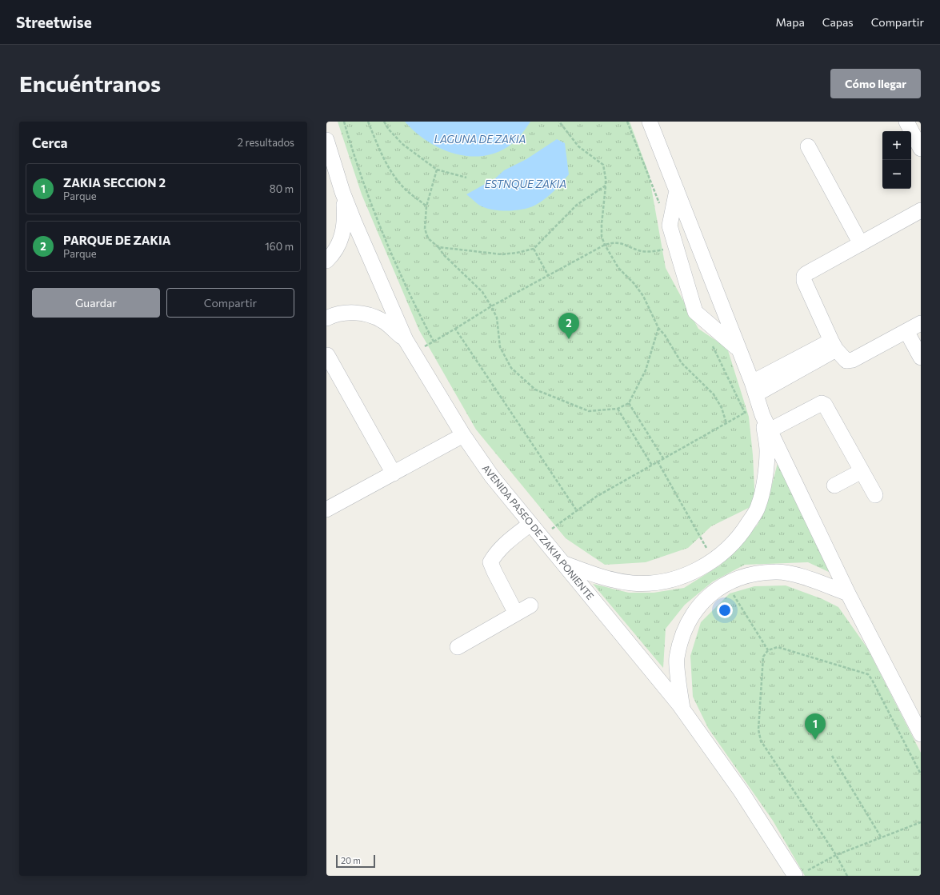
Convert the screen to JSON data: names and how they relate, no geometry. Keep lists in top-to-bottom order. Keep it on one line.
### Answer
{"streets":{"street":["AVENIDA PASEO DE ZAKIA PONIENTE"]},"water":["LAGUNA DE ZAKIA","ESTNQUE ZAKIA"],"scale_bar":"20 m","page":{"header":"Streetwise","nav":["Mapa","Capas","Compartir"],"buttons":["Cómo llegar",["Guardar","Compartir"]],"title":"Encuéntranos","heading":["Cerca","2 resultados"],"map_buttons":["+","−"],"list":[{"mark":"1","name":"ZAKIA SECCION 2","note":"Parque","value":"80 m"},{"mark":"2","name":"PARQUE DE ZAKIA","note":"Parque","value":"160 m"}],"pins":["2","1"],"scale":"20 m"}}
